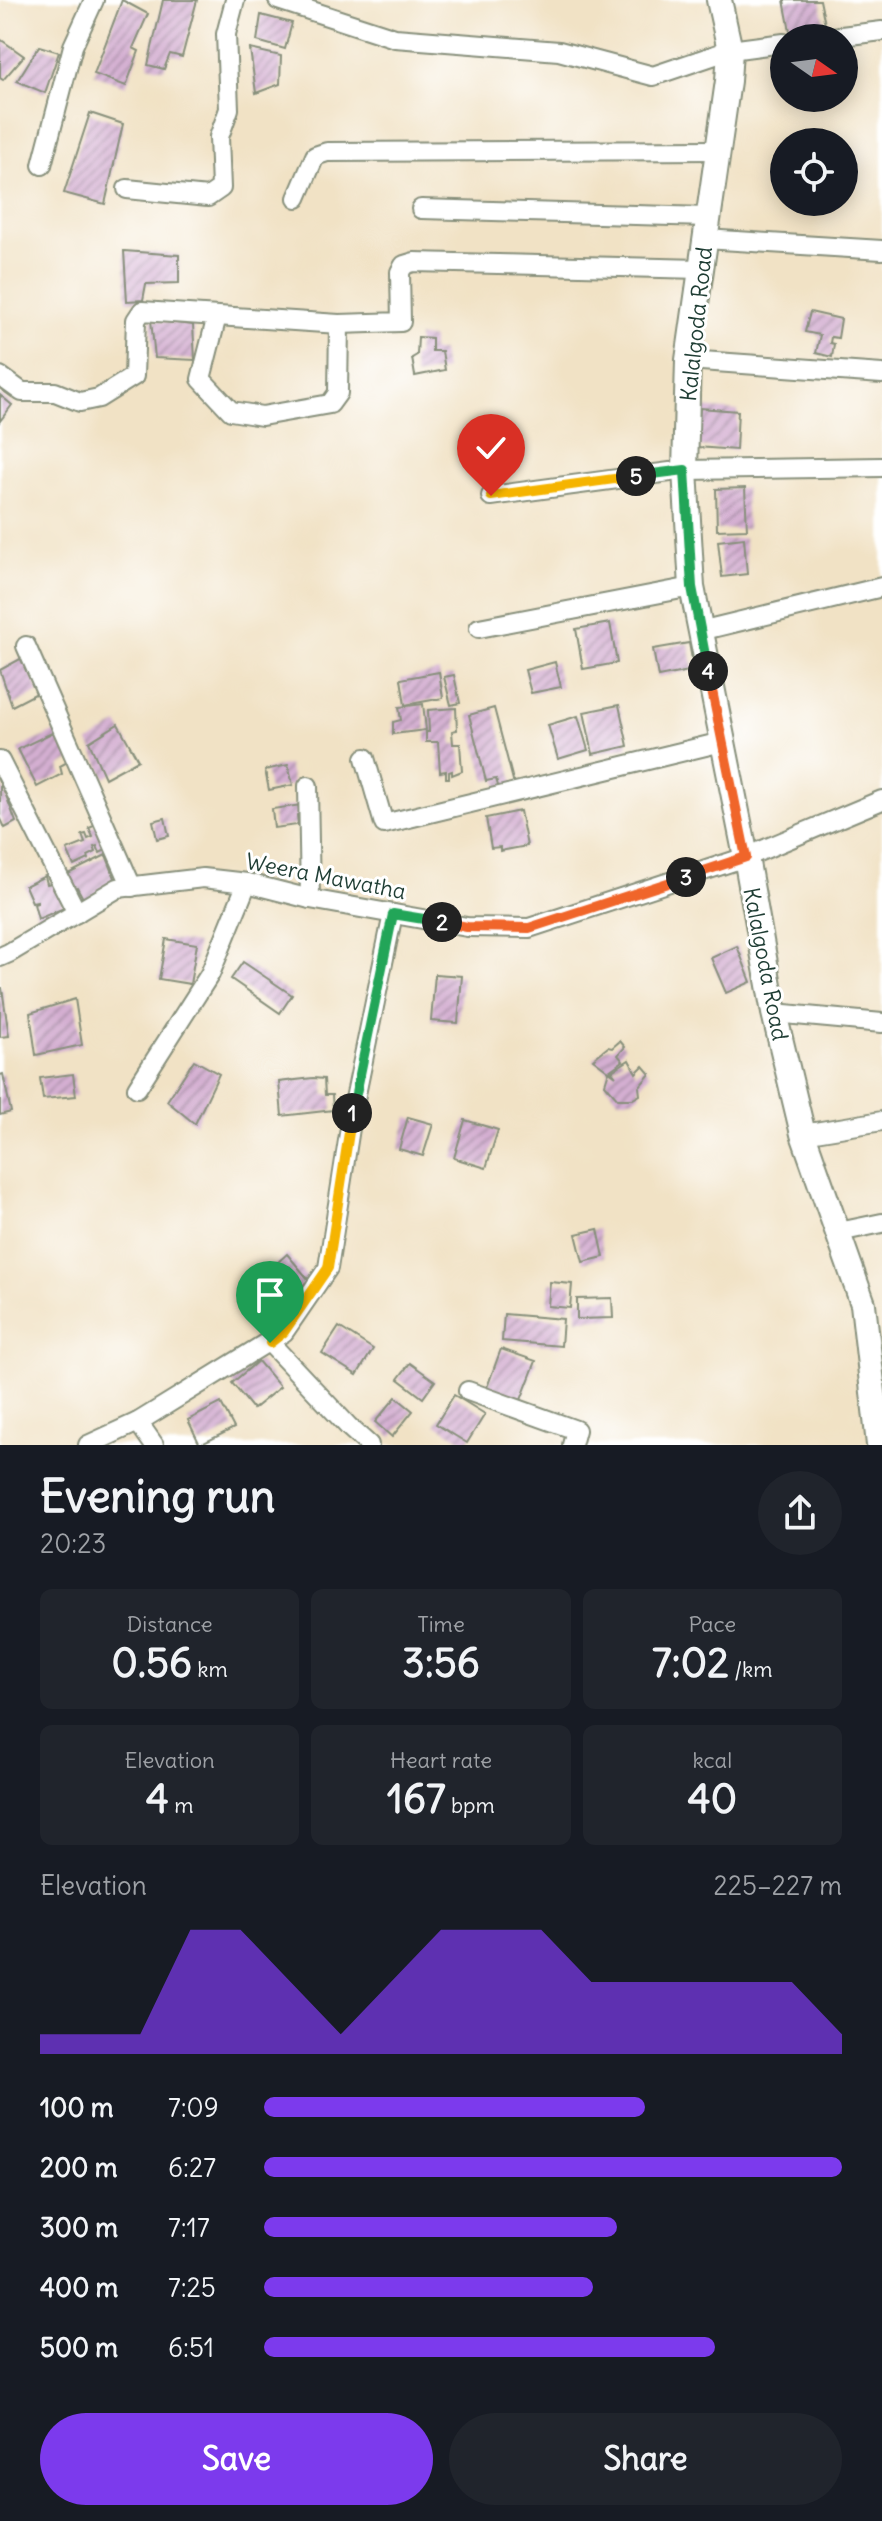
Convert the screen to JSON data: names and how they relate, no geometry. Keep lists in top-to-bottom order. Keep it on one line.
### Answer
{"streets":{"street":["Kalalgoda Road","Weera Mawatha"]},"crossings":[["Kalalgoda Road","Weera Mawatha"]],"north":"right","page":{"pins":["5","4","3","2","1"],"heading":["Evening run","20:23"],"stats":[["Distance","0.56 km"],["Time","3:56"],["Pace","7:02 /km"],["Elevation","4 m"],["Heart rate","167 bpm"],["kcal","40"]],"chart":["Elevation","225–227 m"],"list":[{"name":"100 m","note":"7:09"},{"name":"200 m","note":"6:27"},{"name":"300 m","note":"7:17"},{"name":"400 m","note":"7:25"},{"name":"500 m","note":"6:51"}],"buttons":["Save","Share"]}}
